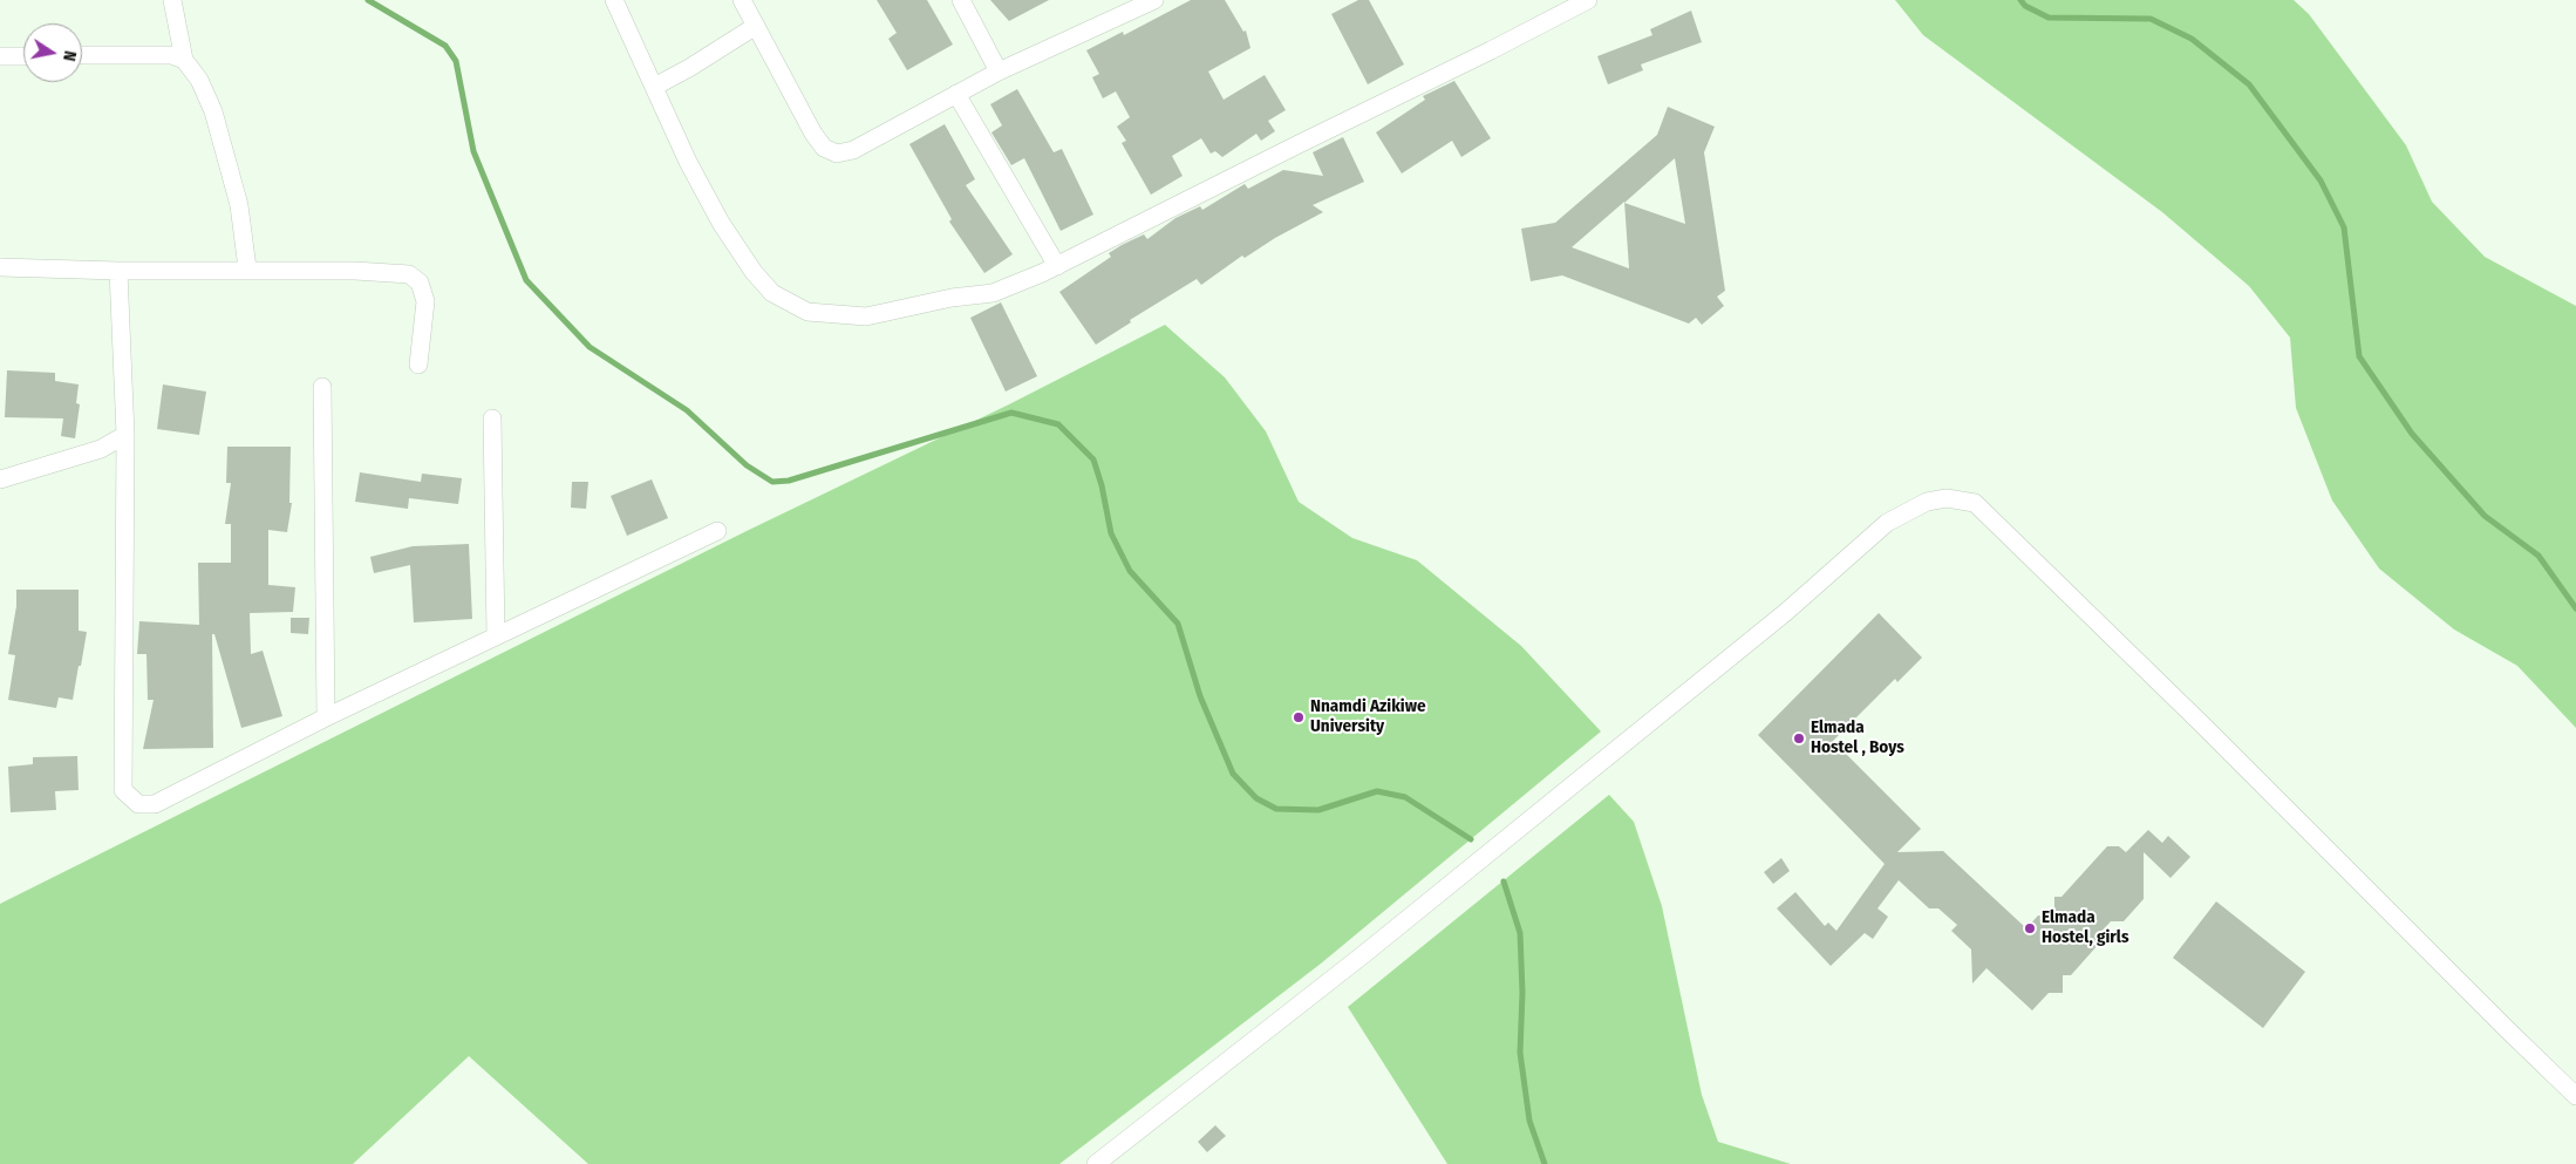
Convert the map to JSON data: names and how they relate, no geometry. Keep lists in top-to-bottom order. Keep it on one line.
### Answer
{"places":["Nnamdi Azikiwe University","Elmada Hostel , Boys","Elmada Hostel, girls"],"north":"right"}
